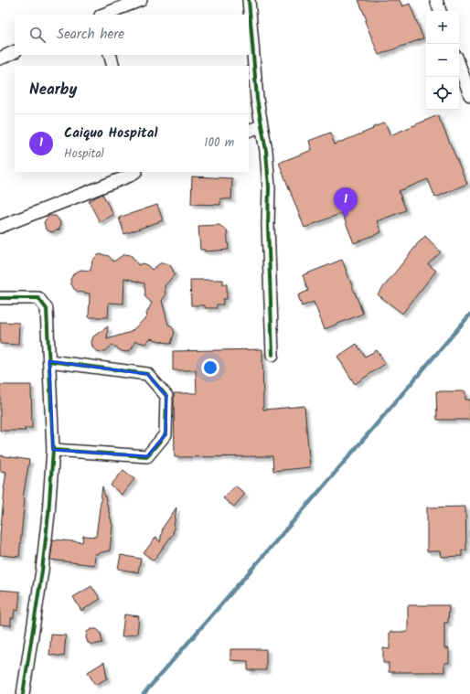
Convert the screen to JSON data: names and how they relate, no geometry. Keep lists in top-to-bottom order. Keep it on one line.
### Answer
{"page":{"map_buttons":["+","−"],"search":"Search here","heading":"Nearby","list":[{"mark":"1","name":"Caiquo Hospital","note":"Hospital","value":"100 m"}],"pins":"1"}}
